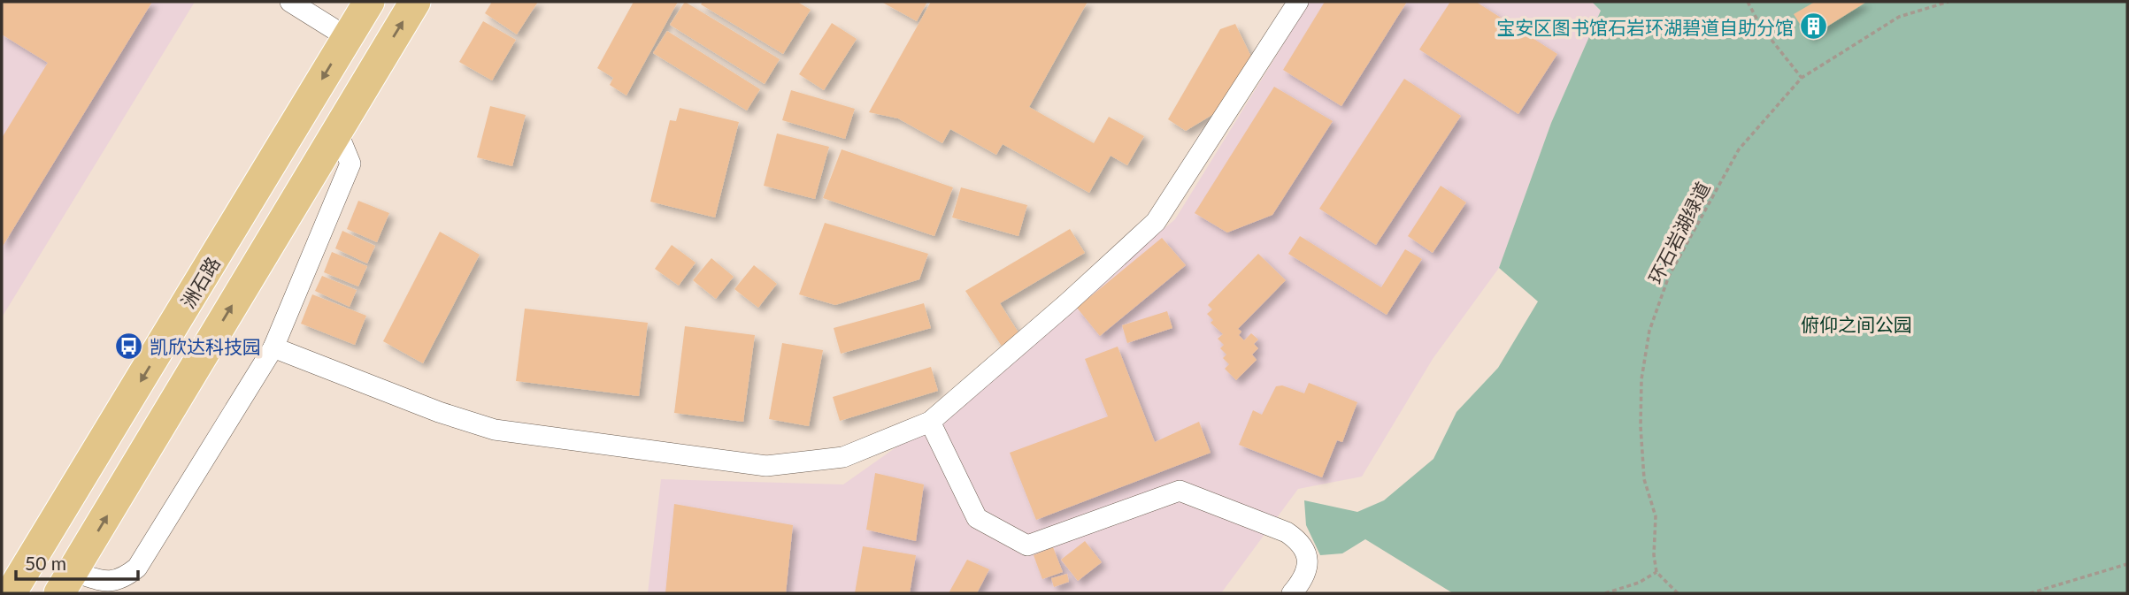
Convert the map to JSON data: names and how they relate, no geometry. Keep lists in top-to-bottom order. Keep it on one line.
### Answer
{"streets":{"main road":["洲石路"],"path":["环石岩湖绿道"]},"parks":["俯仰之间公园"],"places":{"building":["宝安区图书馆石岩环湖碧道自助分馆"],"bus stop":["凯欣达科技园"]},"scale_bar":"50 m"}
